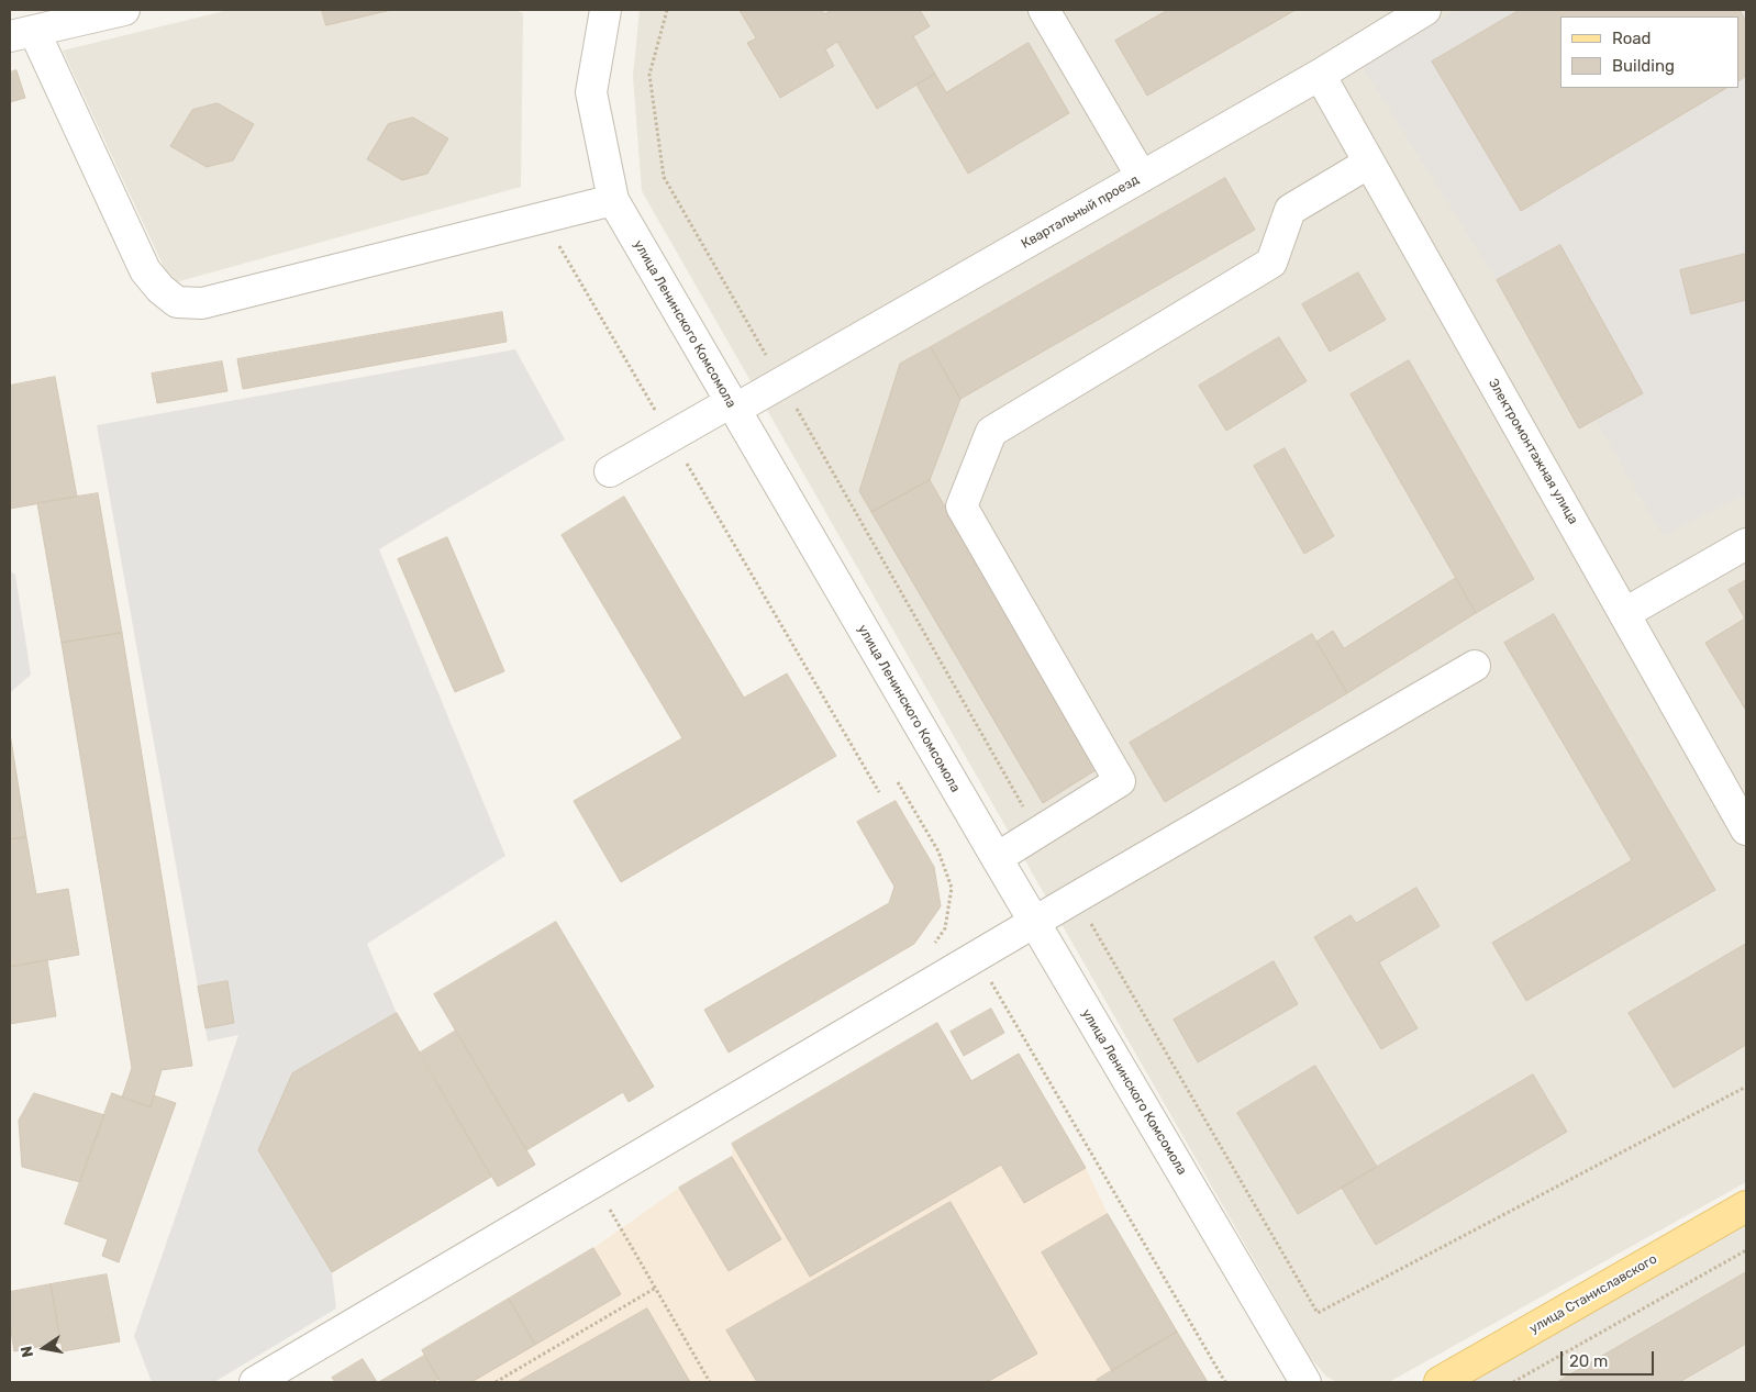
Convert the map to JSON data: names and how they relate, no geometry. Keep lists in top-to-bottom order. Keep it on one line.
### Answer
{"streets":{"main road":["улица Станиславского"],"street":["Квартальный проезд","улица Ленинского Комсомола","Электромонтажная улица"]},"crossings":[["Квартальный проезд","улица Ленинского Комсомола"],["Квартальный проезд","Электромонтажная улица"]],"legend":["Road","Building"],"scale_bar":"20 m","north":"left"}
